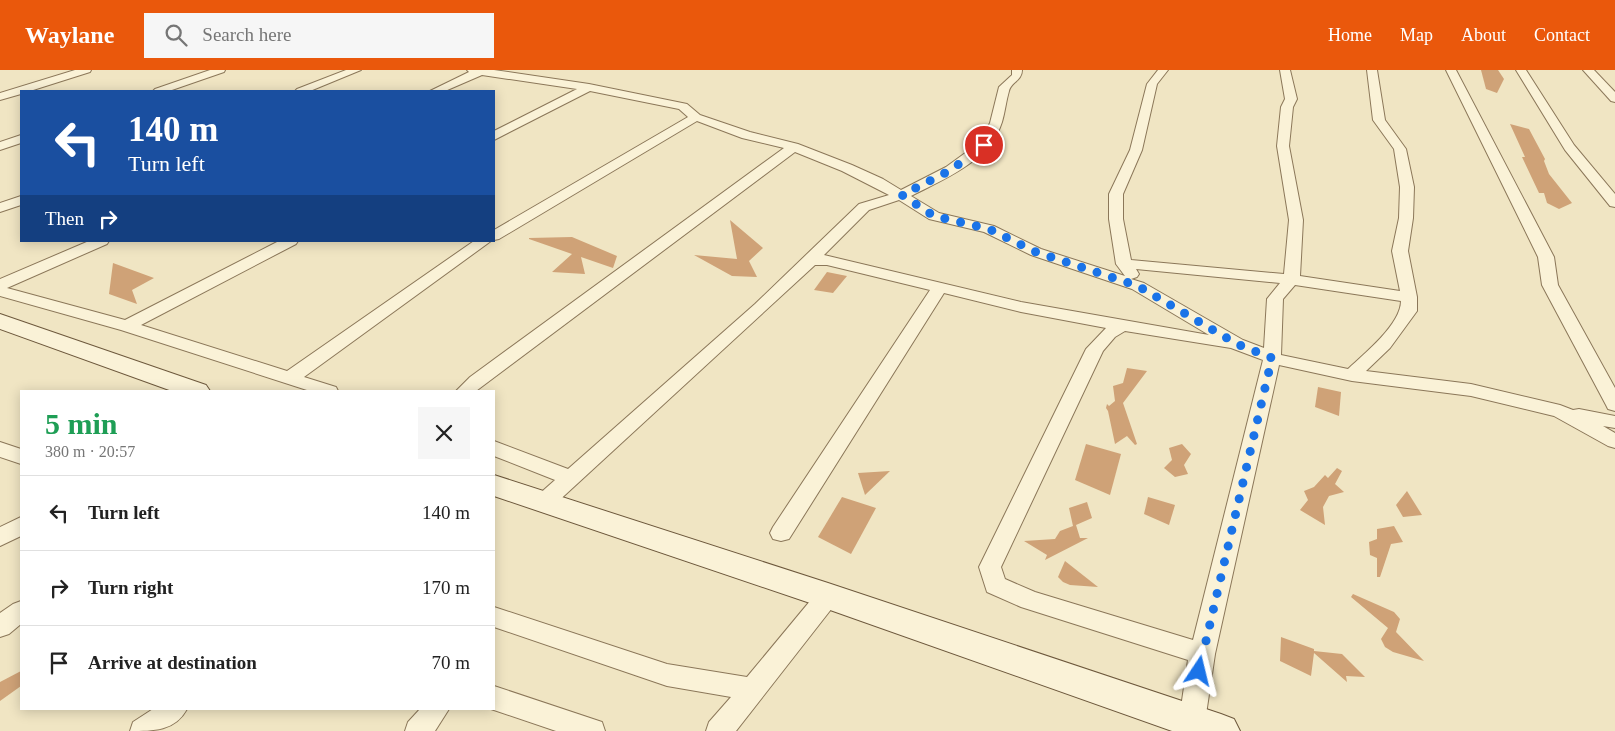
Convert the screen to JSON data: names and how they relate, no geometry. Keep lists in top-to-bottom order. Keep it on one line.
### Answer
{"page":{"header":"Waylane","search":"Search here","nav":["Home","Map","About","Contact"],"turn":["140 m","Turn left"],"then":"Then","heading":["5 min","380 m · 20:57"],"list":[{"name":"Turn left","value":"140 m"},{"name":"Turn right","value":"170 m"},{"name":"Arrive at destination","value":"70 m"}]}}
